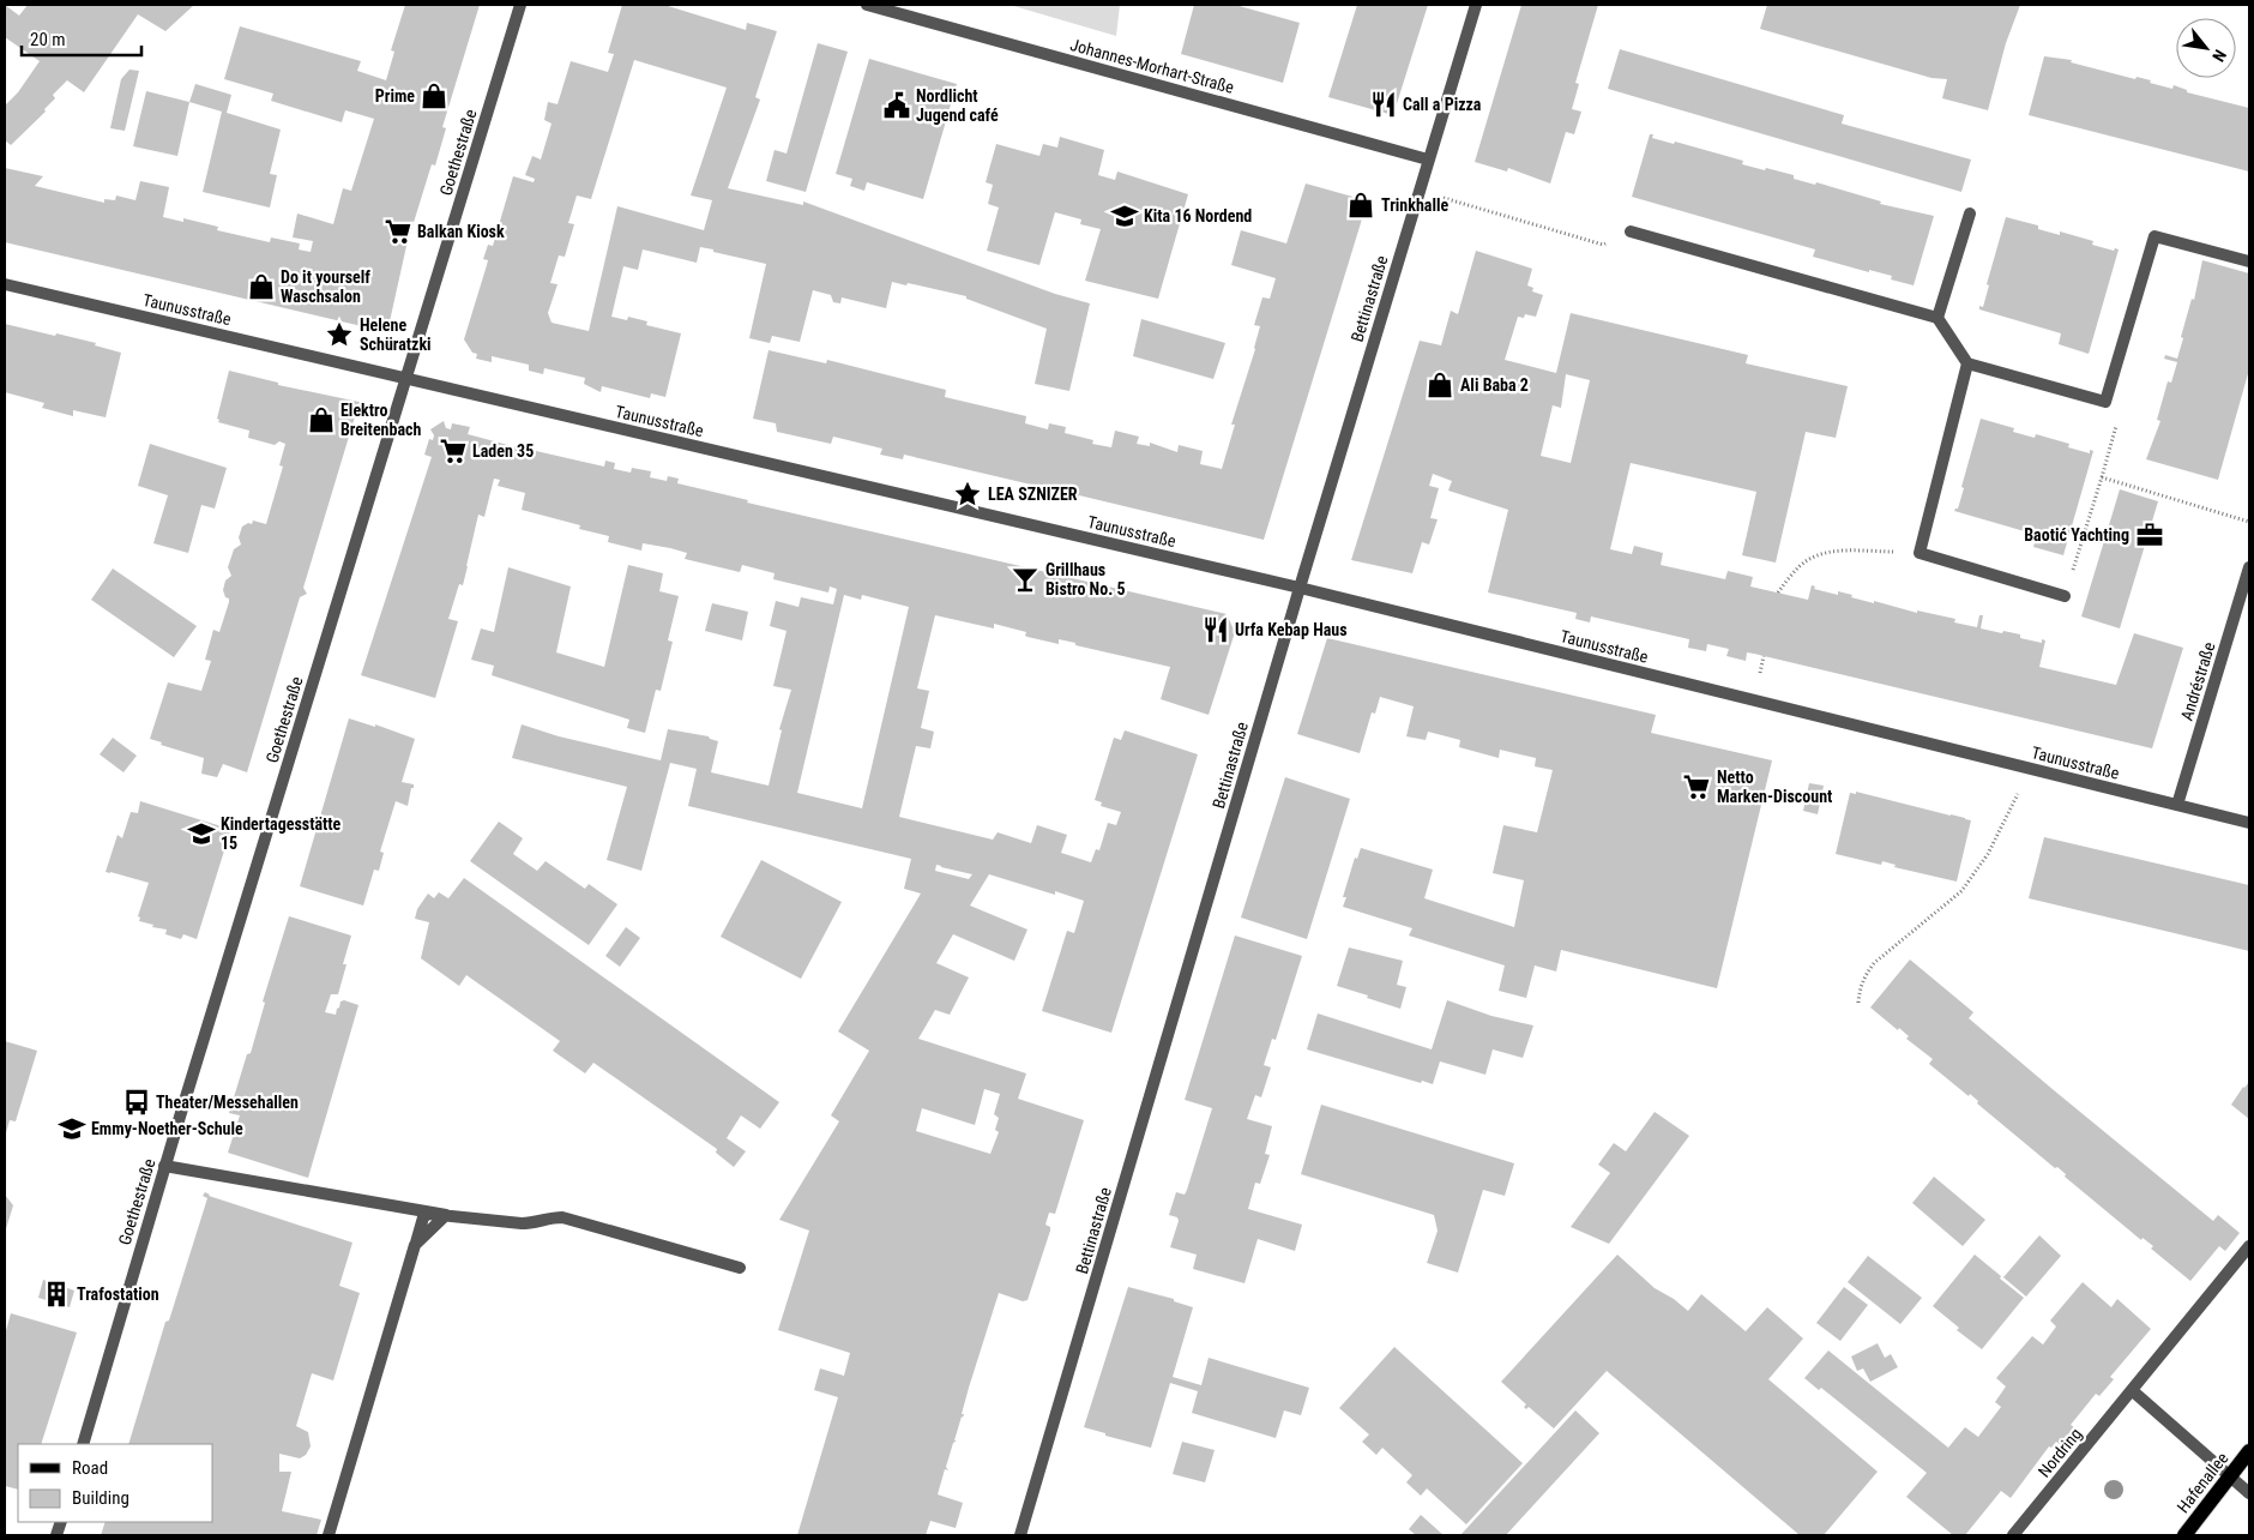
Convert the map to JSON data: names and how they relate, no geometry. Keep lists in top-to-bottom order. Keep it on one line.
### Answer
{"streets":{"main road":["Hafenallee"],"street":["Johannes-Morhart-Straße","Goethestraße","Bettinastraße","Taunusstraße","Andréstraße","Nordring"]},"crossings":[["Johannes-Morhart-Straße","Bettinastraße"],["Goethestraße","Taunusstraße"],["Bettinastraße","Taunusstraße"],["Taunusstraße","Andréstraße"]],"places":{"shop":["Prime","Trinkhalle","Do it yourself Waschsalon","Ali Baba 2","Elektro Breitenbach"],"restaurant":["Call a Pizza","Urfa Kebap Haus"],"public building":["Nordlicht Jugend café"],"school or university":["Kita 16 Nordend","Kindertagesstätte 15","Emmy-Noether-Schule"],"supermarket":["Balkan Kiosk","Laden 35","Netto Marken-Discount"],"place":["Helene Schüratzki","LEA SZNIZER"],"office":["Baotić Yachting"],"bar":["Grillhaus Bistro No. 5"],"bus stop":["Theater/Messehallen"],"building":["Trafostation"]},"legend":["Road","Building"],"scale_bar":"20 m","north":"bottom right"}
